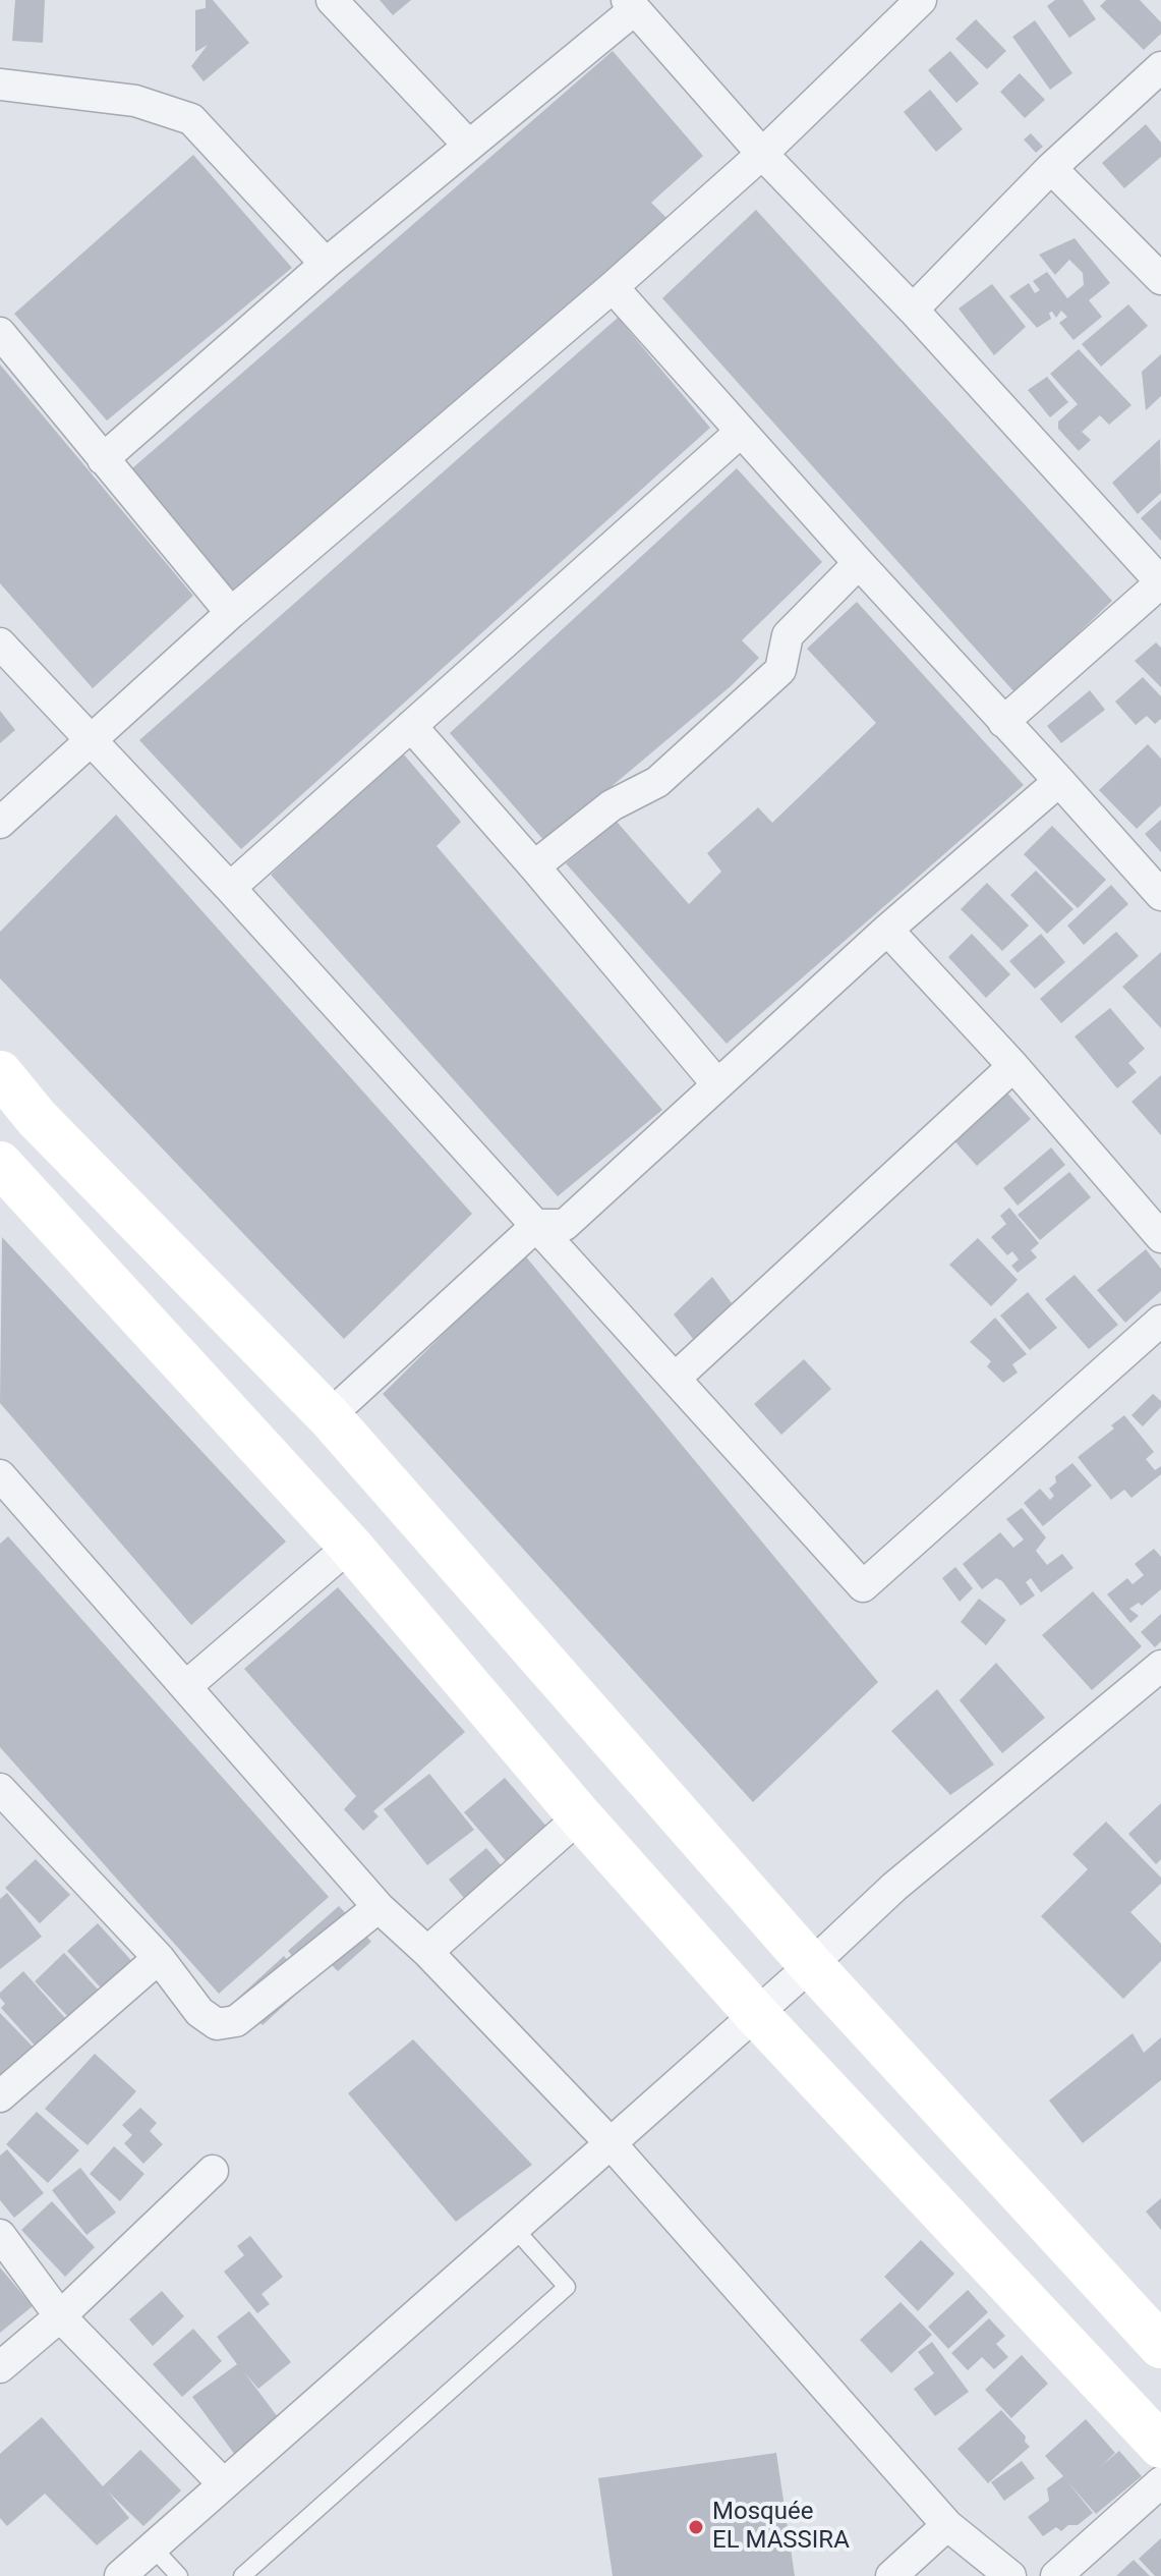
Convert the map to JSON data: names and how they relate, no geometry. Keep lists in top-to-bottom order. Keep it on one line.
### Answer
{"places":["Mosquée EL MASSIRA"]}
